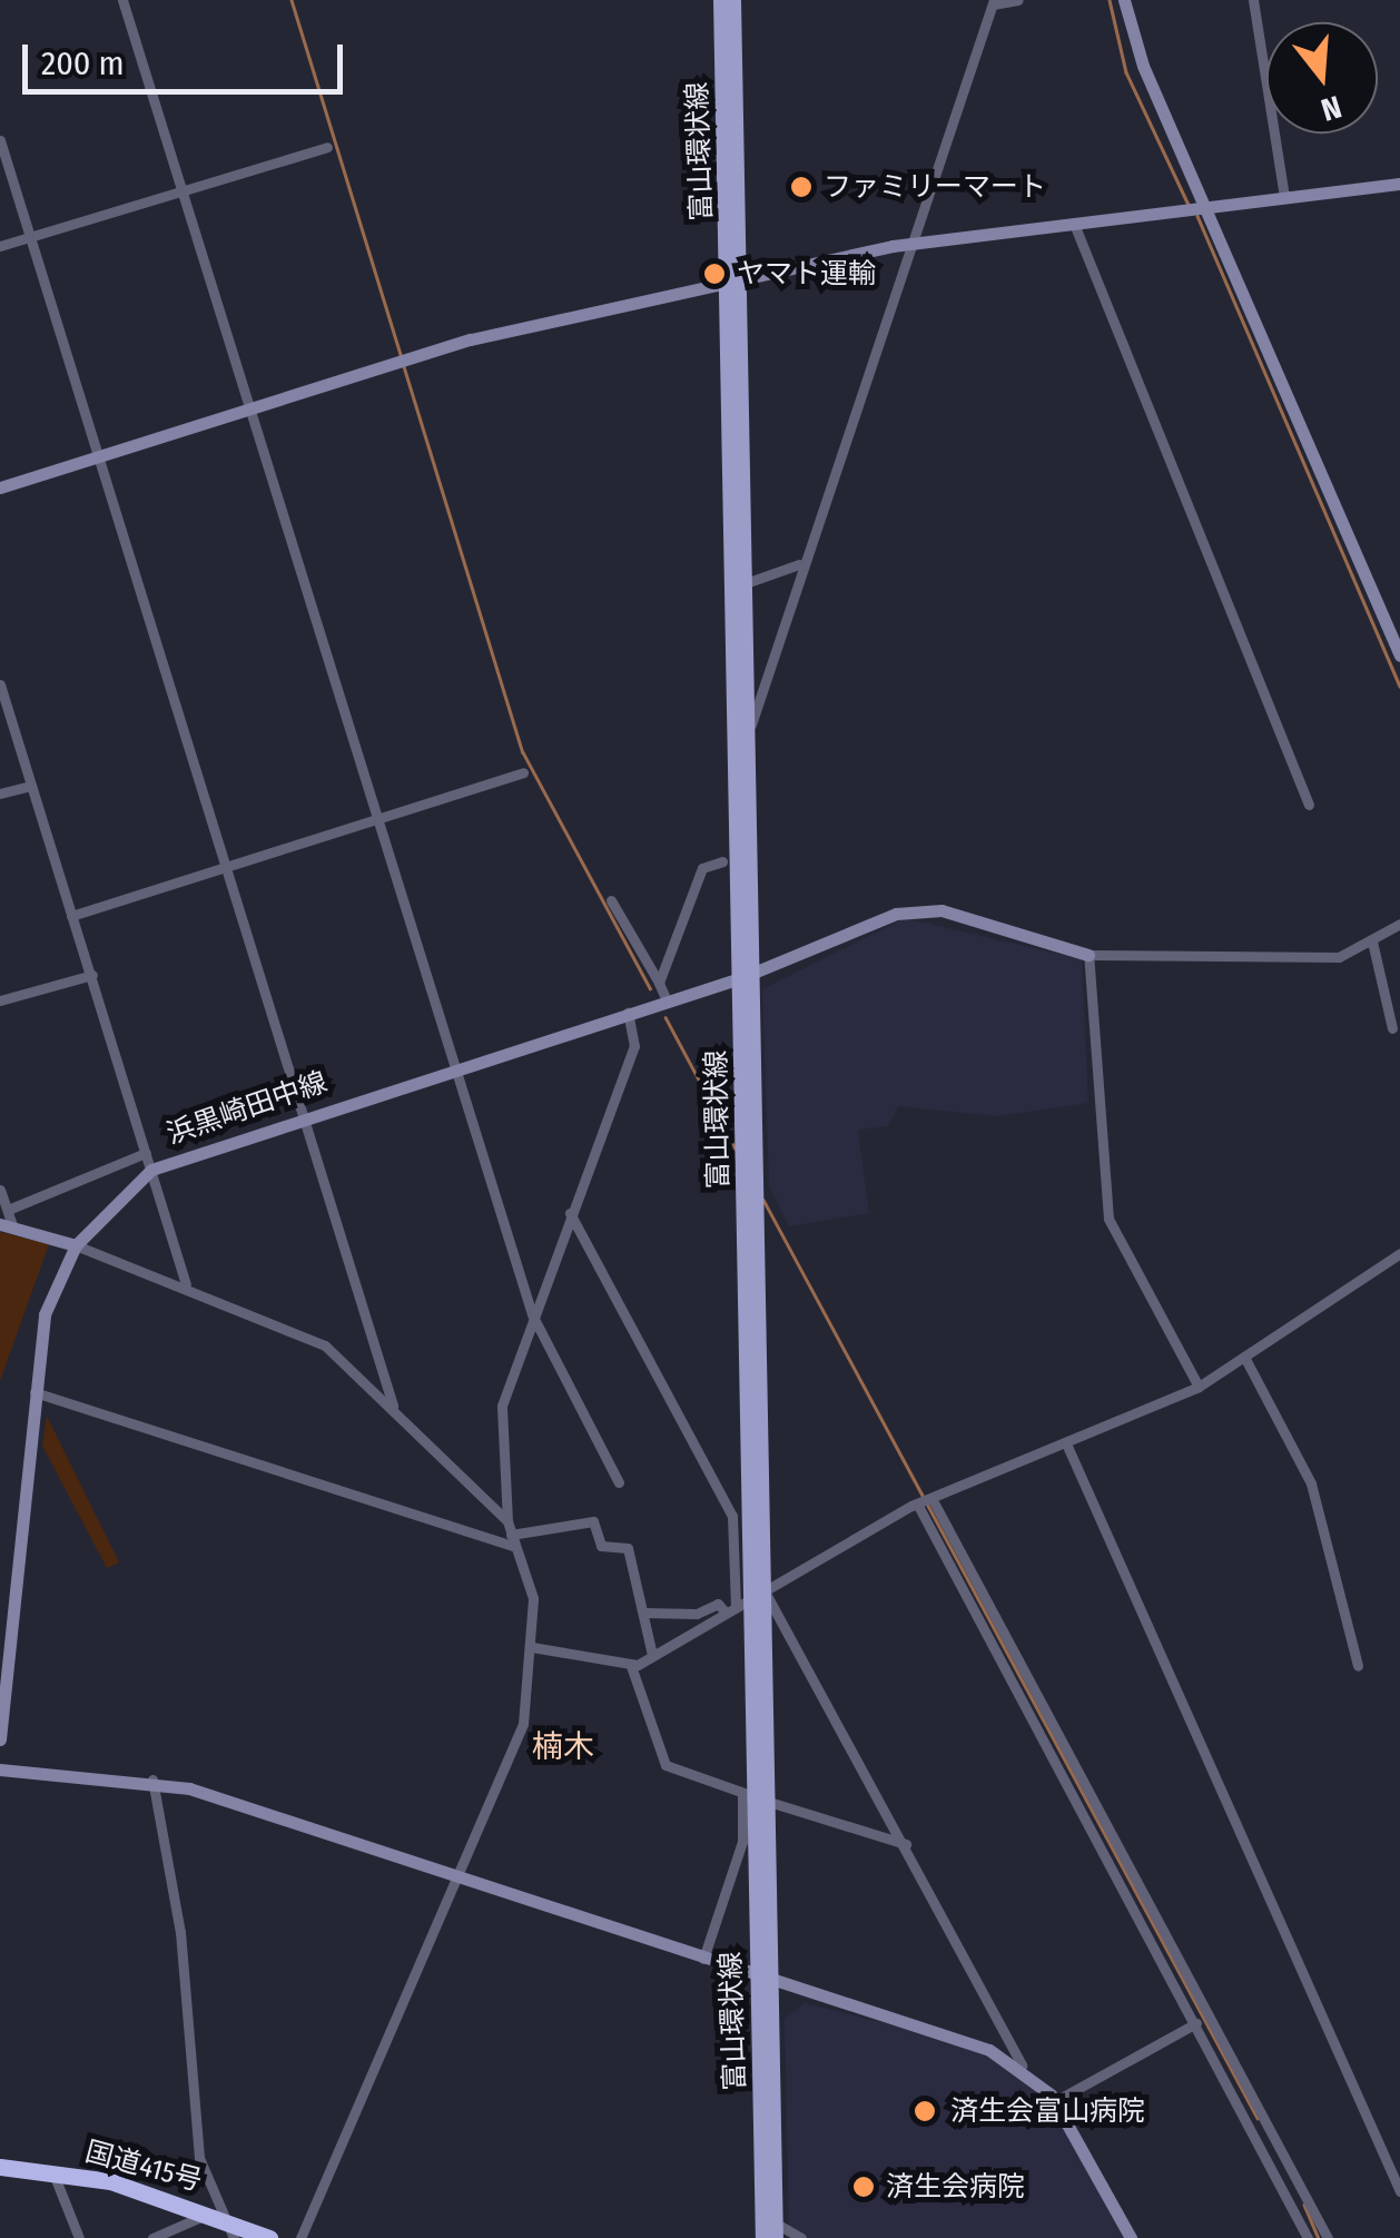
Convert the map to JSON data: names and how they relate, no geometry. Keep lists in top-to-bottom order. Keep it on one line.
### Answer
{"streets":{"highway":["国道415号"],"main road":["富山環状線"],"street":["浜黒崎田中線"]},"crossings":[["富山環状線","浜黒崎田中線"]],"districts":["楠木"],"places":["ファミリーマート","ヤマト運輸","済生会富山病院","済生会病院"],"scale_bar":"200 m","north":"bottom"}
